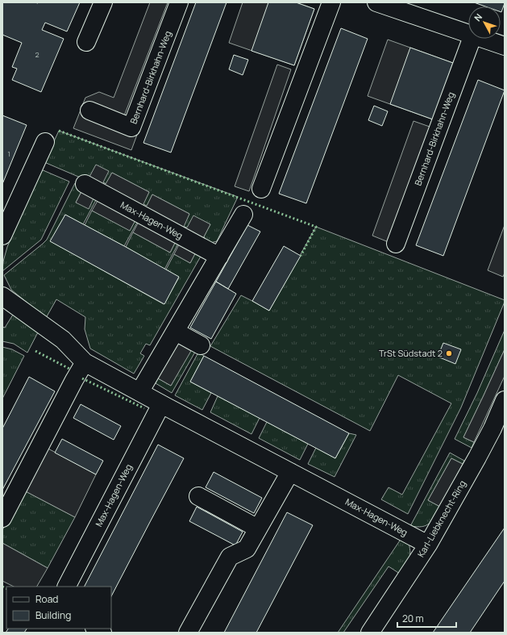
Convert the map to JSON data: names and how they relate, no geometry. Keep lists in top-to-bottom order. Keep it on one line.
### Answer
{"streets":{"street":["Bernhard-Birkhahn-Weg","Max-Hagen-Weg","Karl-Liebknecht-Ring"]},"crossings":[["Max-Hagen-Weg","Karl-Liebknecht-Ring"]],"places":["TrSt Südstadt 2"],"house_numbers":["2","1"],"legend":["Road","Building"],"scale_bar":"20 m","north":"top left"}
